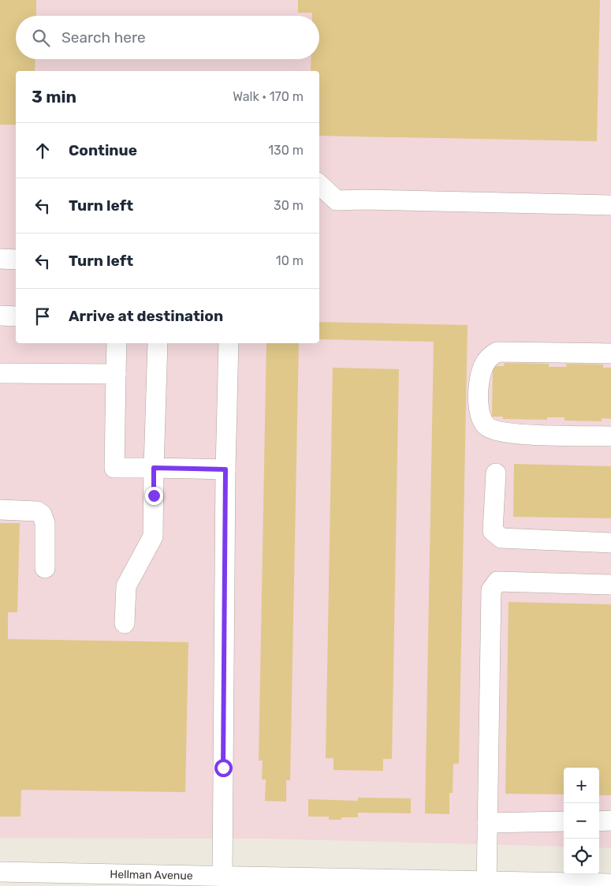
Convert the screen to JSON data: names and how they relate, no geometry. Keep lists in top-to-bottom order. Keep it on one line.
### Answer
{"streets":{"street":["Hellman Avenue"]},"page":{"search":"Search here","heading":["3 min","Walk · 170 m"],"list":[["Continue","130 m"],["Turn left","30 m"],["Turn left","10 m"],"Arrive at destination"],"map_buttons":["+","−"]}}
